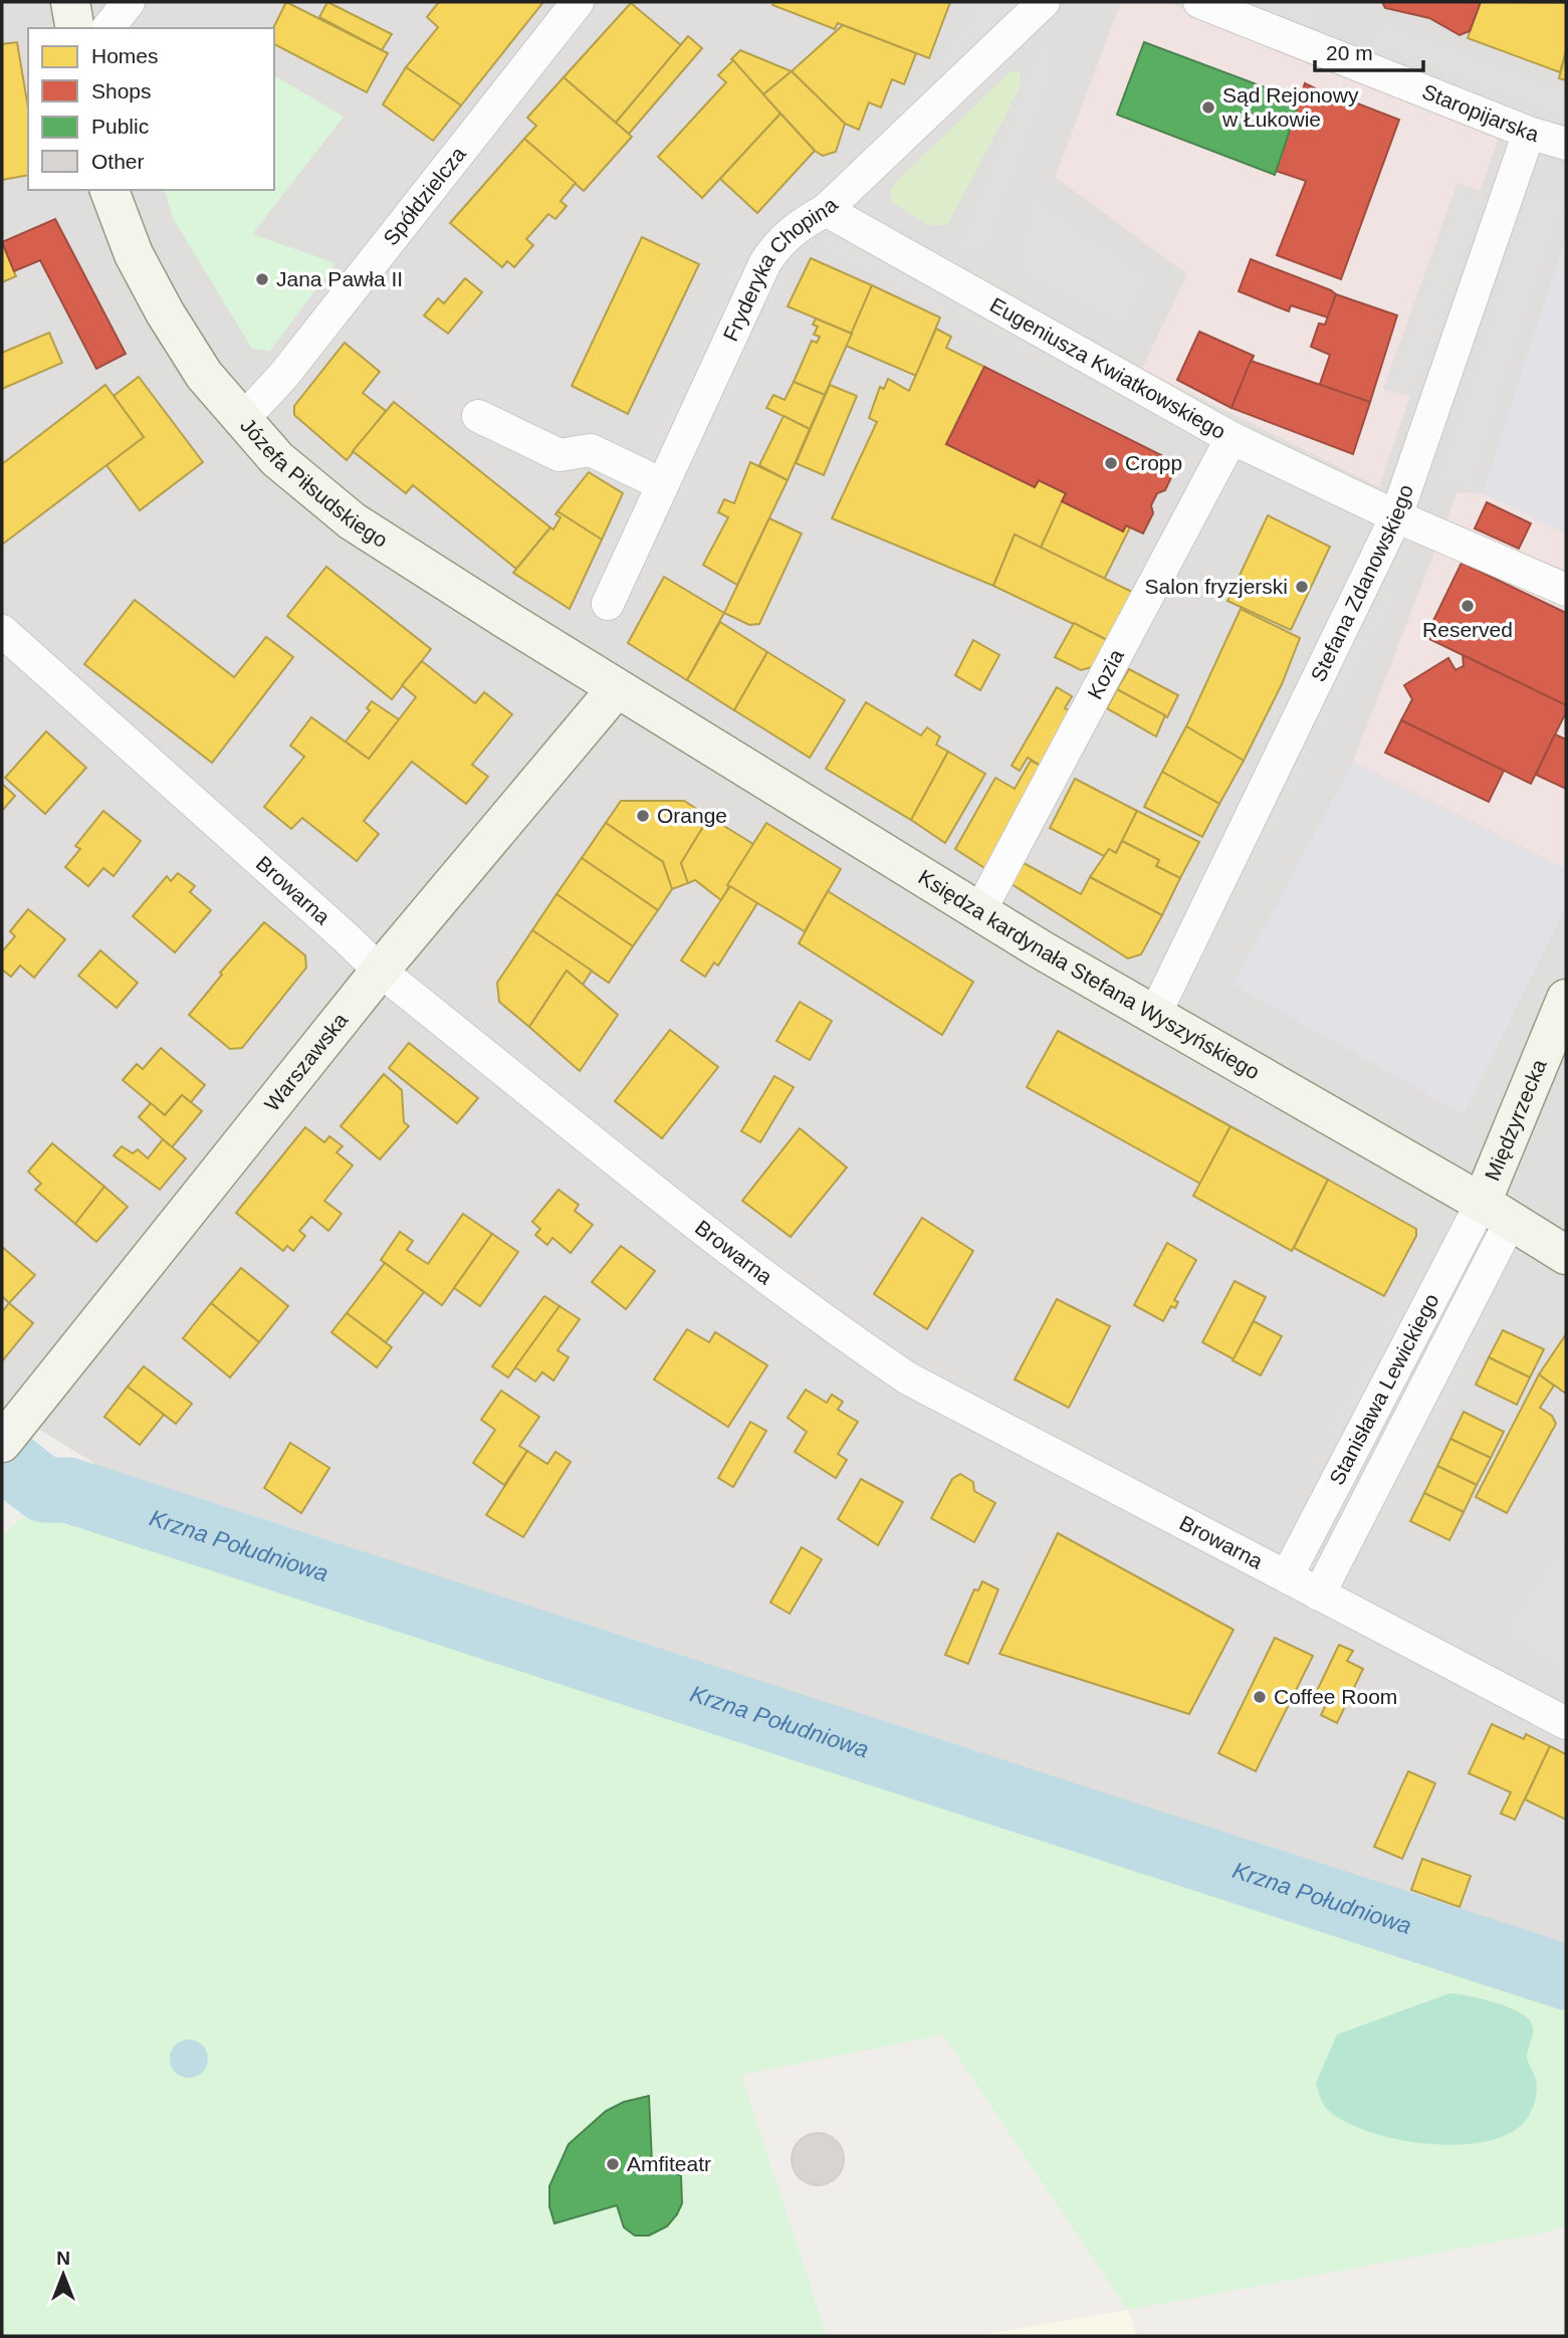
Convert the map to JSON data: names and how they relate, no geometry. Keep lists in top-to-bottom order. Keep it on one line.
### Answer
{"streets":{"main road":["Józefa Piłsudskiego","Księdza kardynała Stefana Wyszyńskiego","Warszawska","Międzyrzecka"],"street":["Staropijarska","Spółdzielcza","Fryderyka Chopina","Eugeniusza Kwiatkowskiego","Stefana Zdanowskiego","Kozia","Browarna","Stanisława Lewickiego"]},"crossings":[["Staropijarska","Stefana Zdanowskiego"],["Spółdzielcza","Józefa Piłsudskiego"],["Fryderyka Chopina","Eugeniusza Kwiatkowskiego"],["Eugeniusza Kwiatkowskiego","Stefana Zdanowskiego"],["Eugeniusza Kwiatkowskiego","Kozia"],["Józefa Piłsudskiego","Księdza kardynała Stefana Wyszyńskiego"],["Józefa Piłsudskiego","Warszawska"],["Stefana Zdanowskiego","Księdza kardynała Stefana Wyszyńskiego"],["Kozia","Księdza kardynała Stefana Wyszyńskiego"],["Browarna","Warszawska"],["Browarna","Stanisława Lewickiego"],["Księdza kardynała Stefana Wyszyńskiego","Warszawska"],["Księdza kardynała Stefana Wyszyńskiego","Międzyrzecka"],["Księdza kardynała Stefana Wyszyńskiego","Stanisława Lewickiego"],["Międzyrzecka","Stanisława Lewickiego"]],"water":["Krzna Południowa"],"places":["Sąd Rejonowy w Łukowie","Jana Pawła II","Cropp","Salon fryzjerski","Reserved","Orange","Coffee Room","Amfiteatr"],"legend":["Homes","Shops","Public","Other"],"scale_bar":"20 m","north":"top"}
